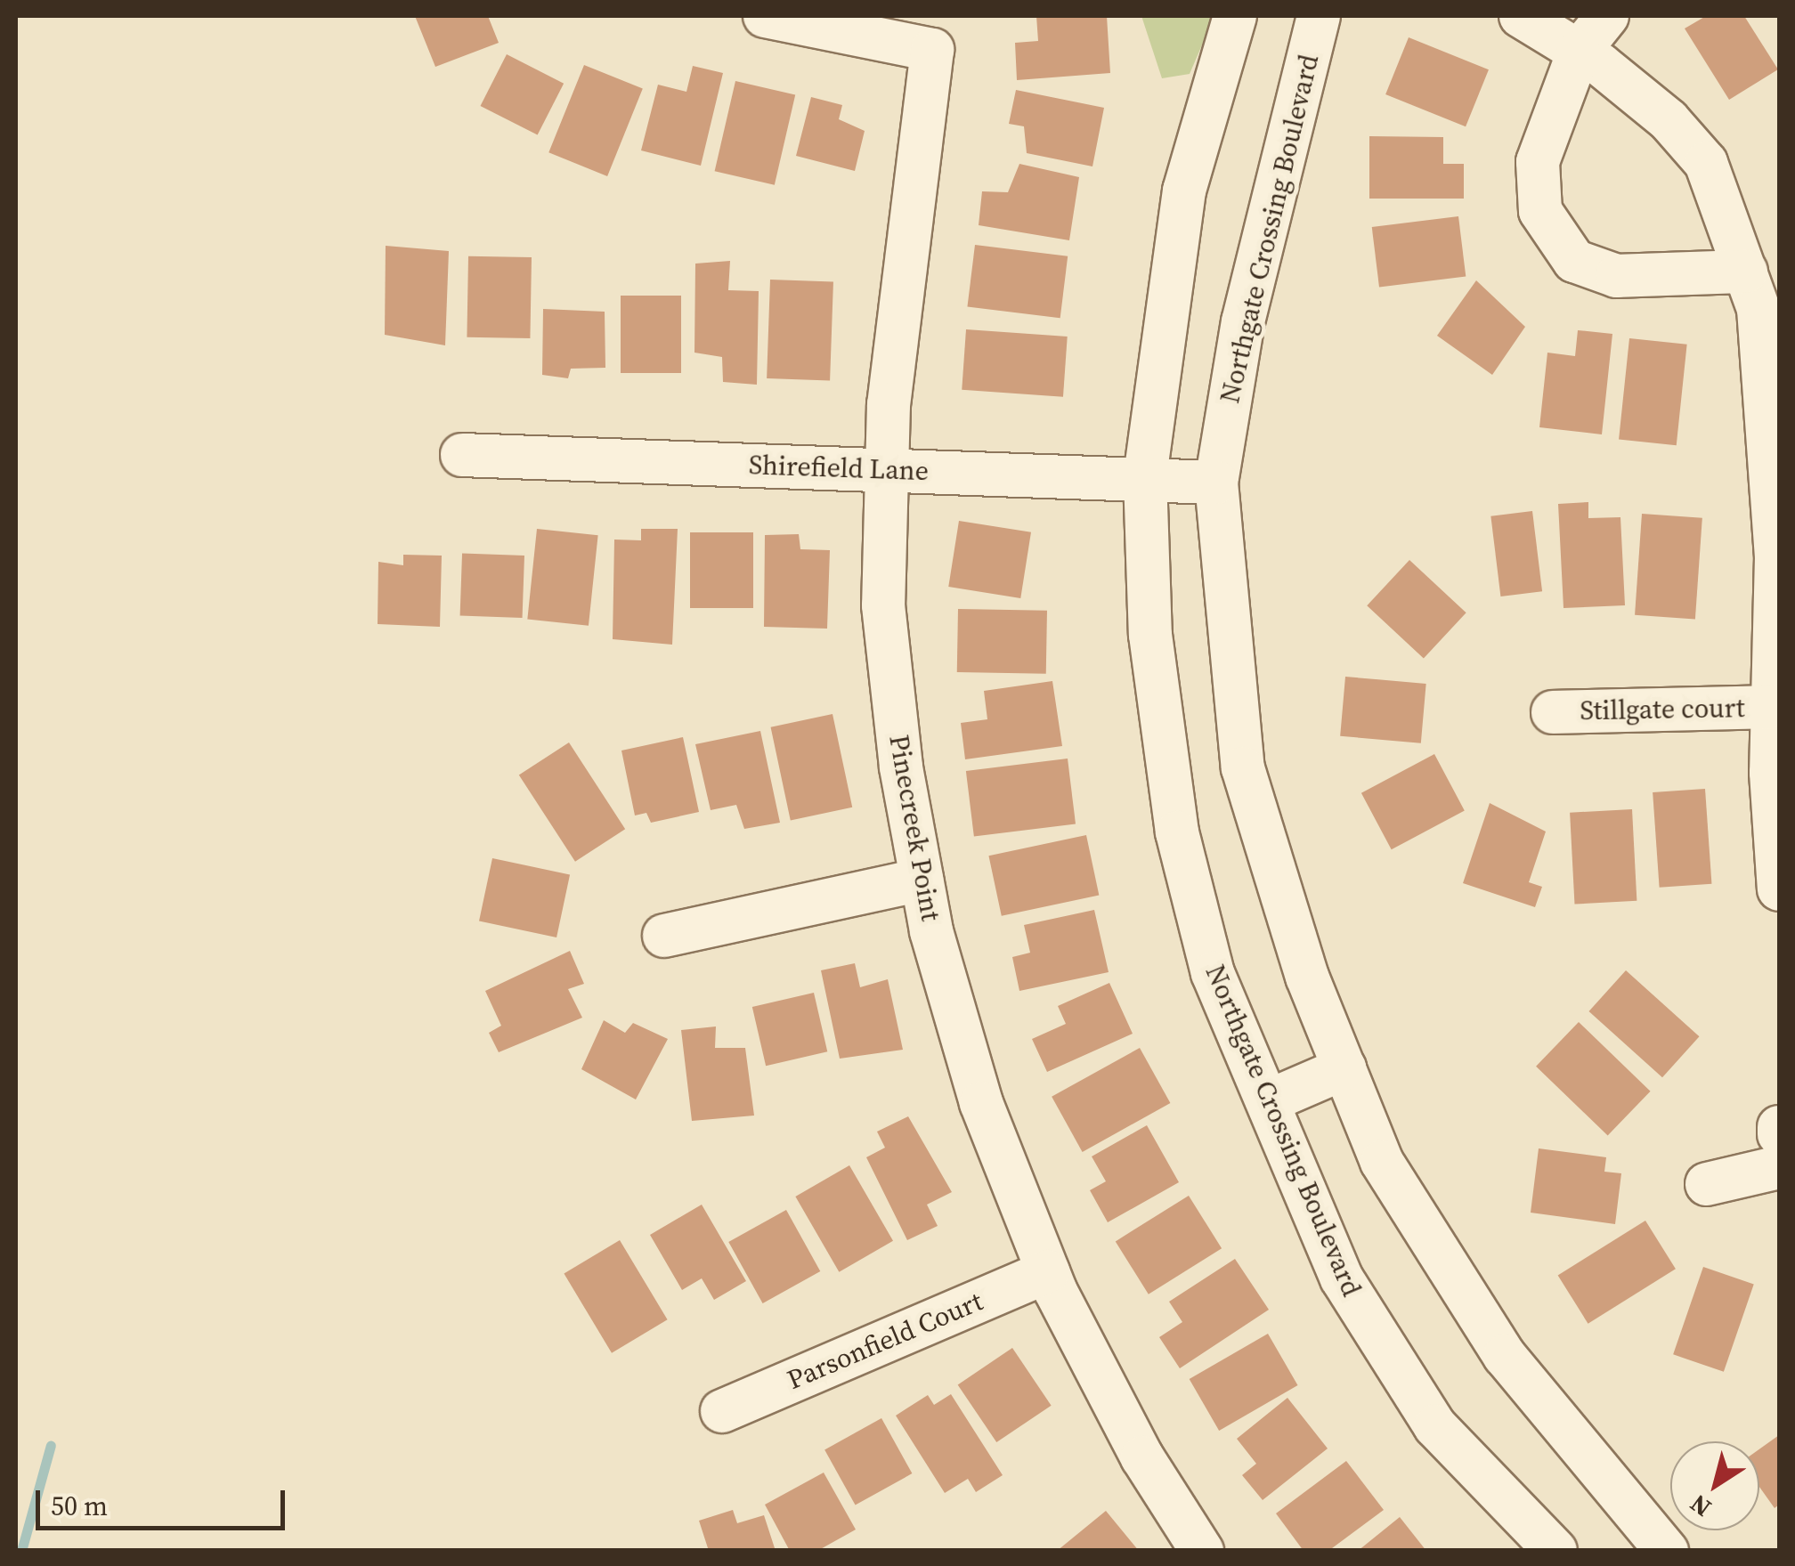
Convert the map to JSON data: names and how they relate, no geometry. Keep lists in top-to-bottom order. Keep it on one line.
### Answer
{"streets":{"street":["Northgate Crossing Boulevard","Shirefield Lane","Stillgate court","Pinecreek Point","Parsonfield Court"]},"crossings":[["Northgate Crossing Boulevard","Shirefield Lane"],["Shirefield Lane","Pinecreek Point"],["Pinecreek Point","Parsonfield Court"]],"scale_bar":"50 m","north":"bottom left"}
